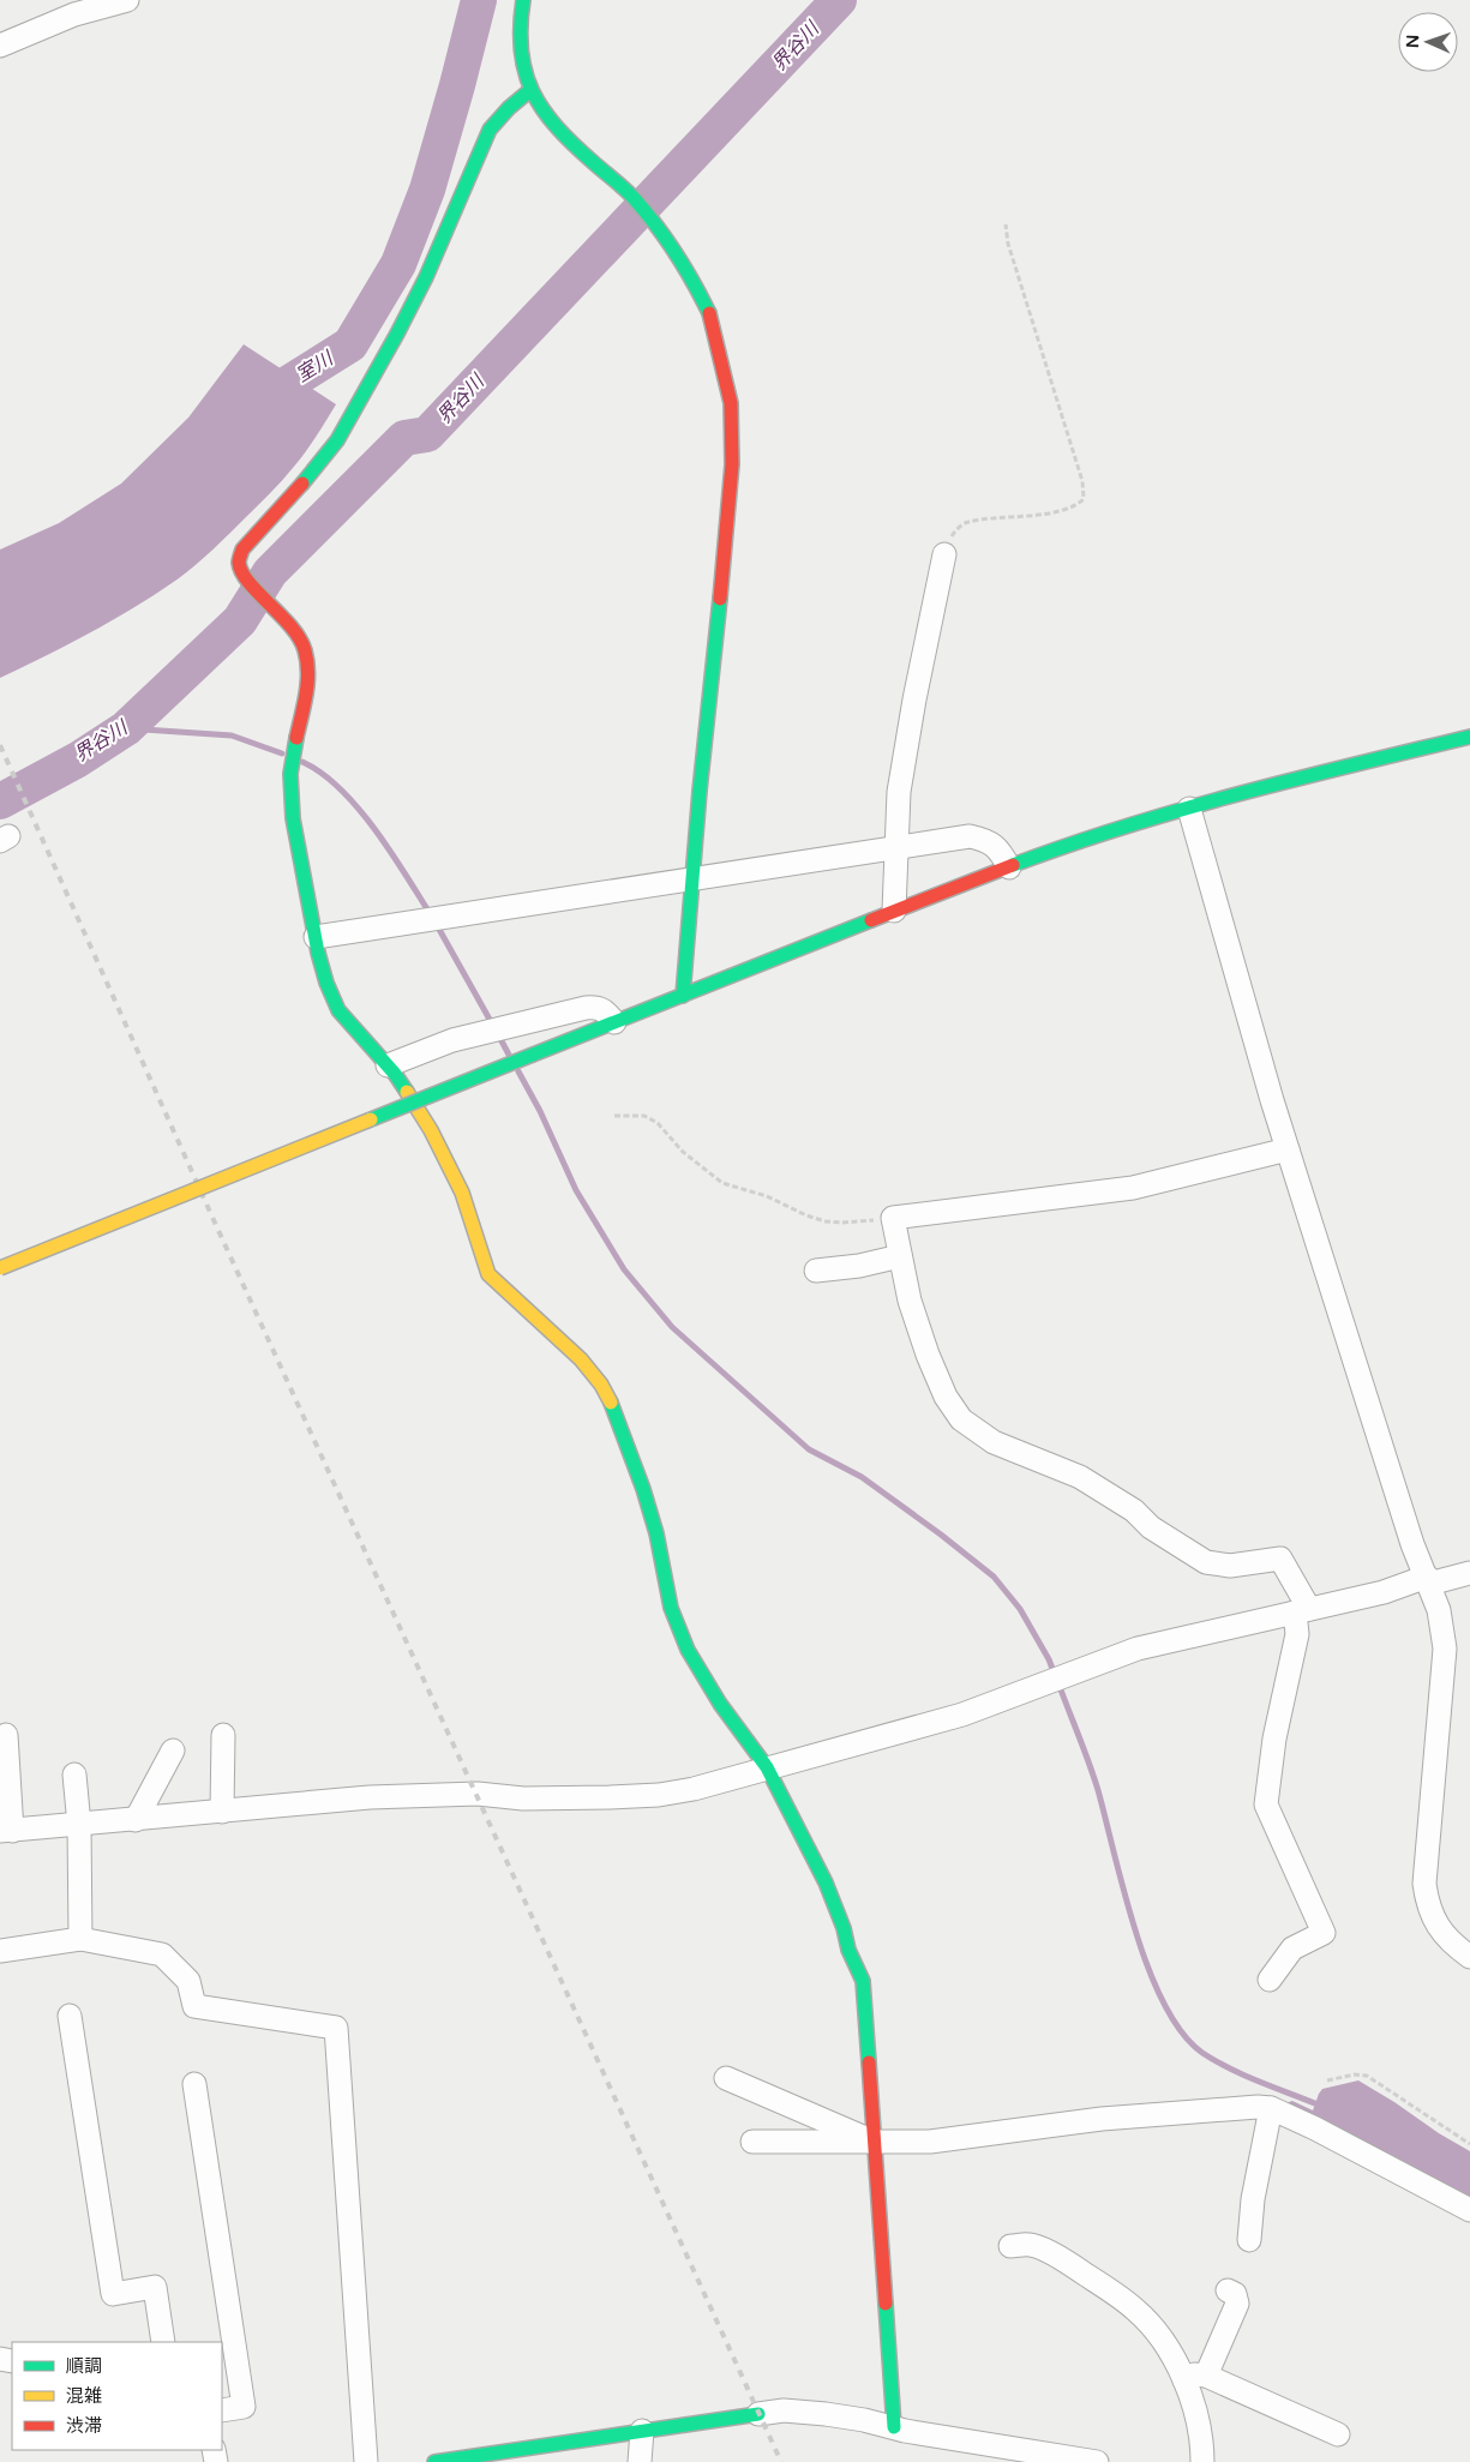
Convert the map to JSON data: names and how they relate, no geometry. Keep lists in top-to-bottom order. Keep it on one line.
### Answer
{"water":["界谷川","室川"],"legend":["順調","混雑","渋滞"],"north":"left"}
